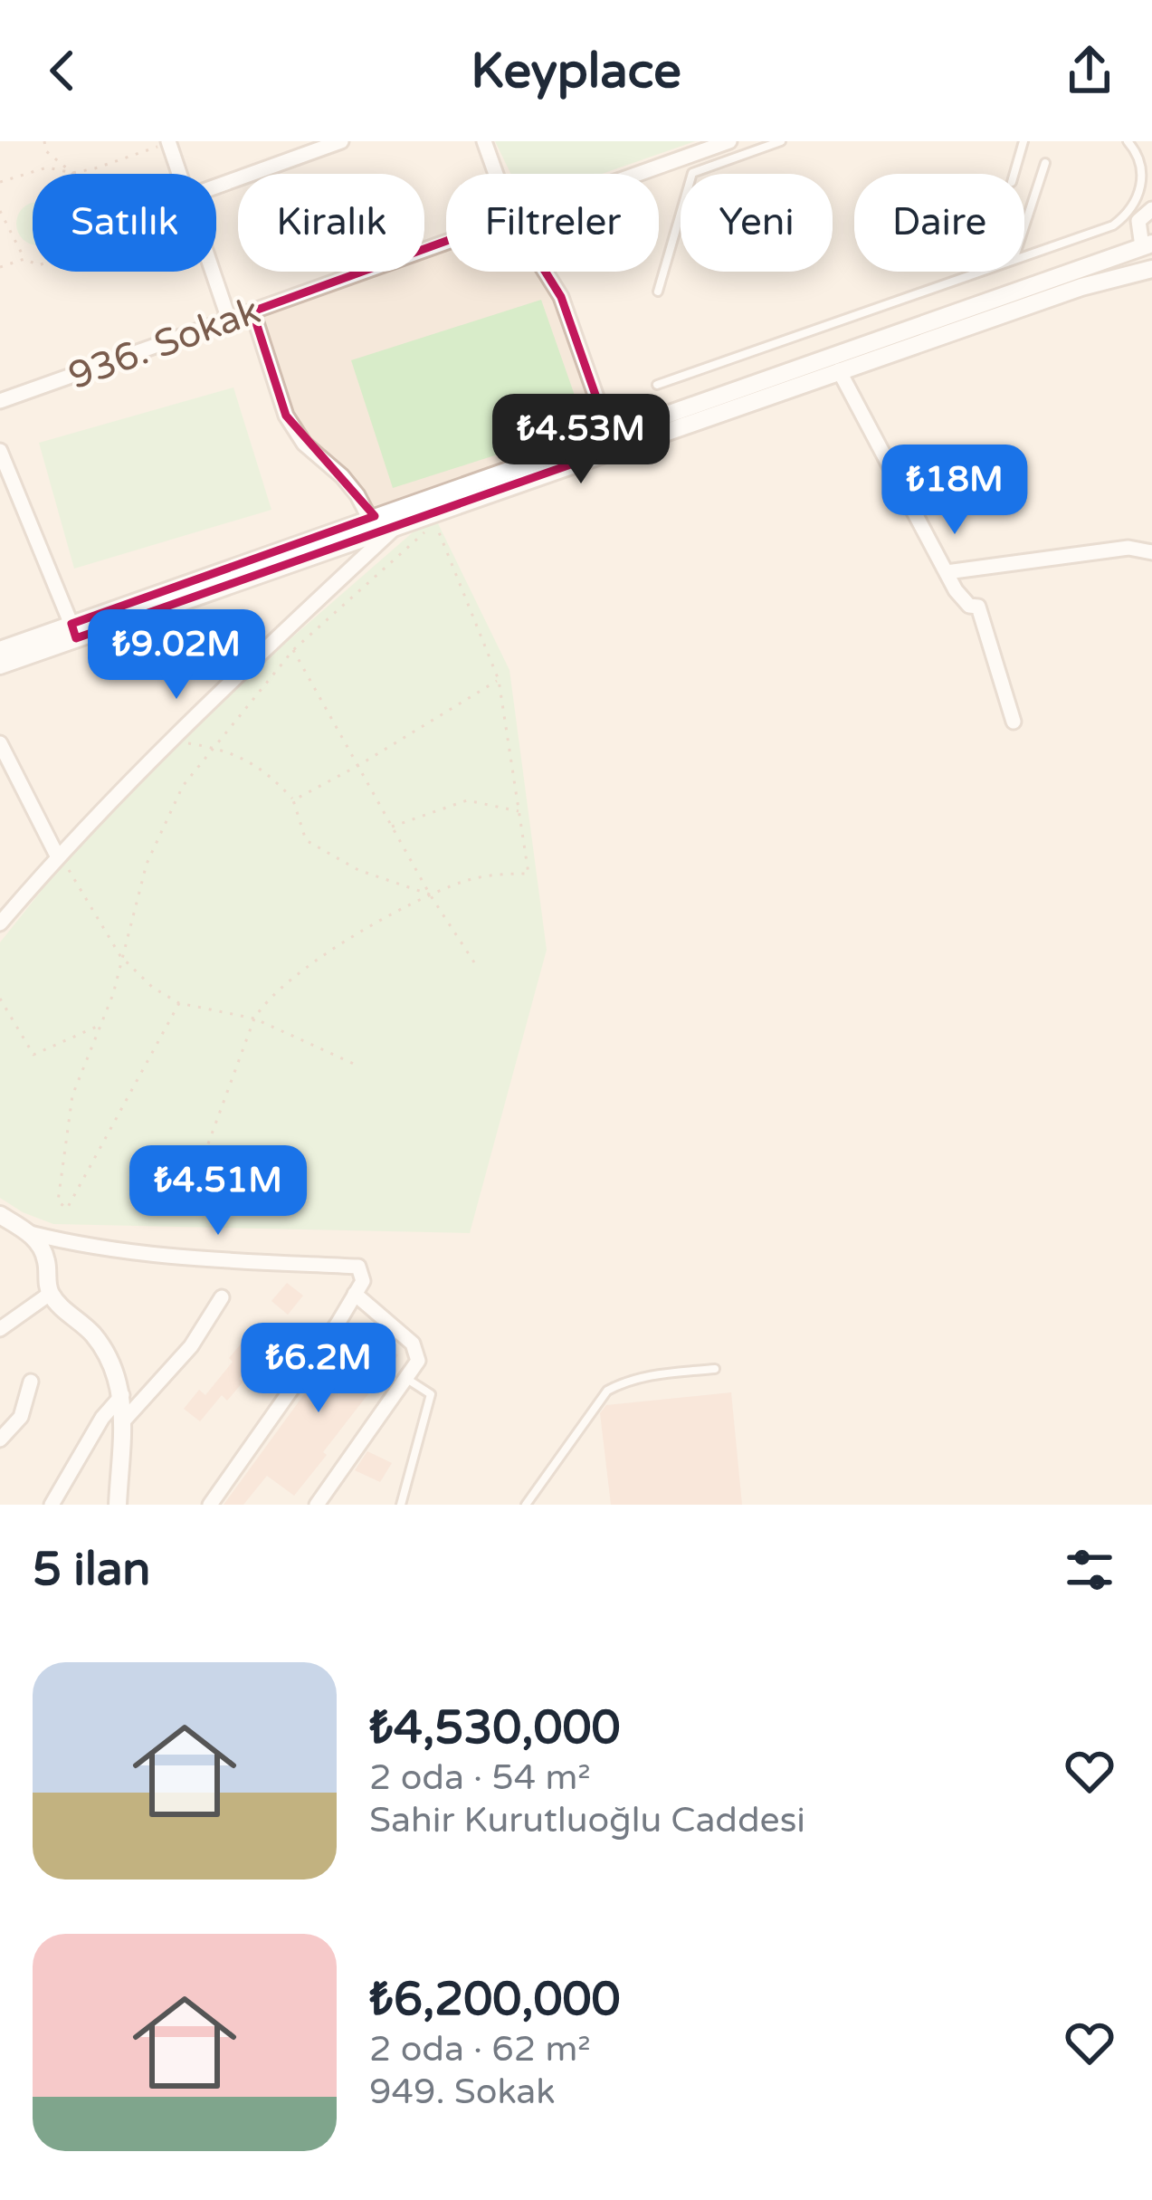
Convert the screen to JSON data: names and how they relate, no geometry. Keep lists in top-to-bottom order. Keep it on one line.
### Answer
{"streets":{"street":["936. Sokak"]},"page":{"header":"Keyplace","chip":["Satılık","Kiralık","Filtreler","Yeni","Daire"],"price":["₺4.53M","₺18M","₺9.02M","₺4.51M","₺6.2M"],"heading":"5 ilan","list":[{"name":"₺4,530,000","note":"2 oda · 54 m² · Sahir Kurutluoğlu Caddesi"},{"name":"₺6,200,000","note":"2 oda · 62 m² · 949. Sokak"}]}}
